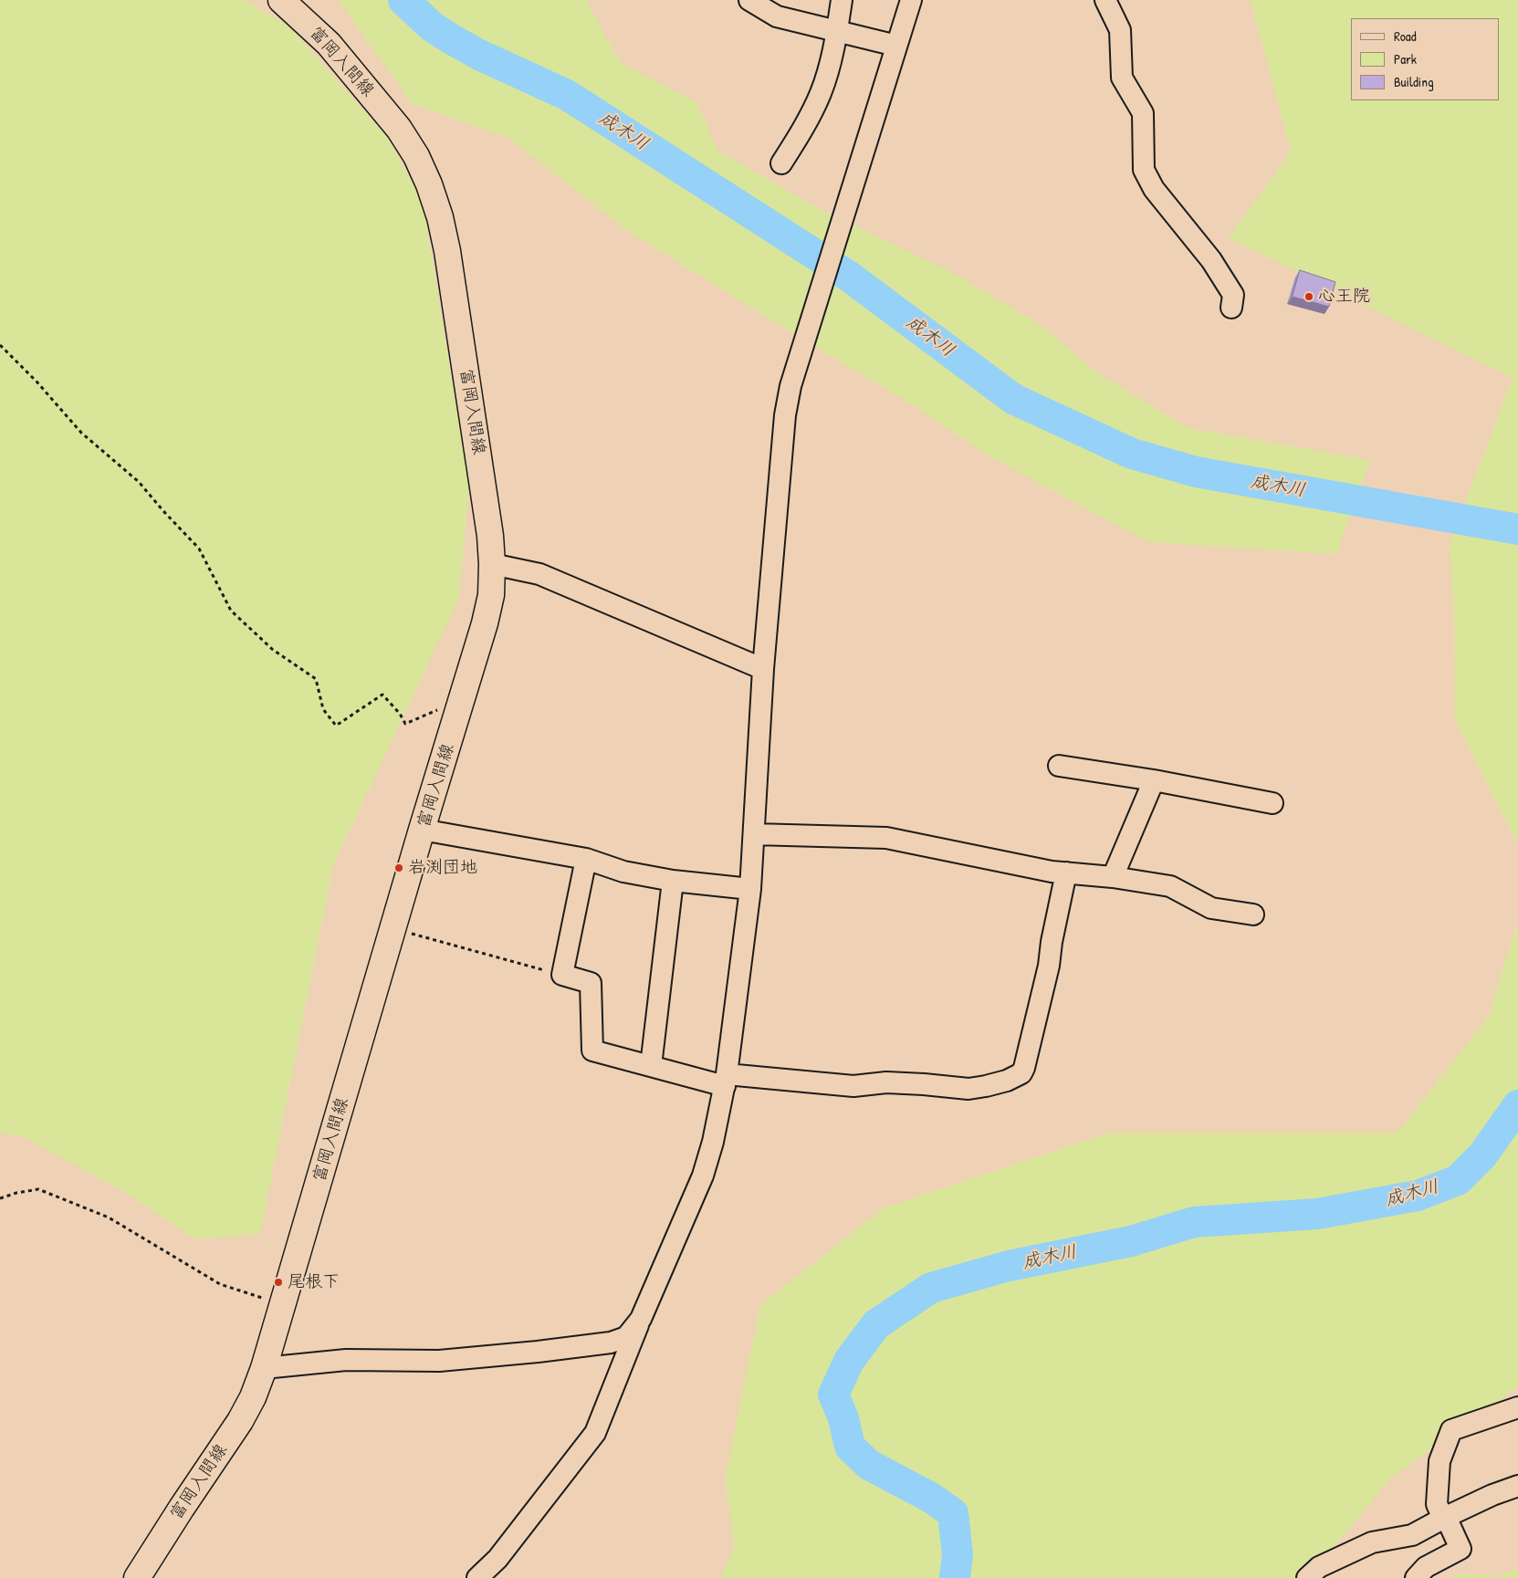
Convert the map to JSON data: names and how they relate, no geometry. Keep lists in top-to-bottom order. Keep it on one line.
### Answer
{"streets":{"main road":["富岡入間線"]},"water":["成木川"],"places":["心王院","岩渕団地","尾根下"],"legend":["Road","Park","Building"]}
